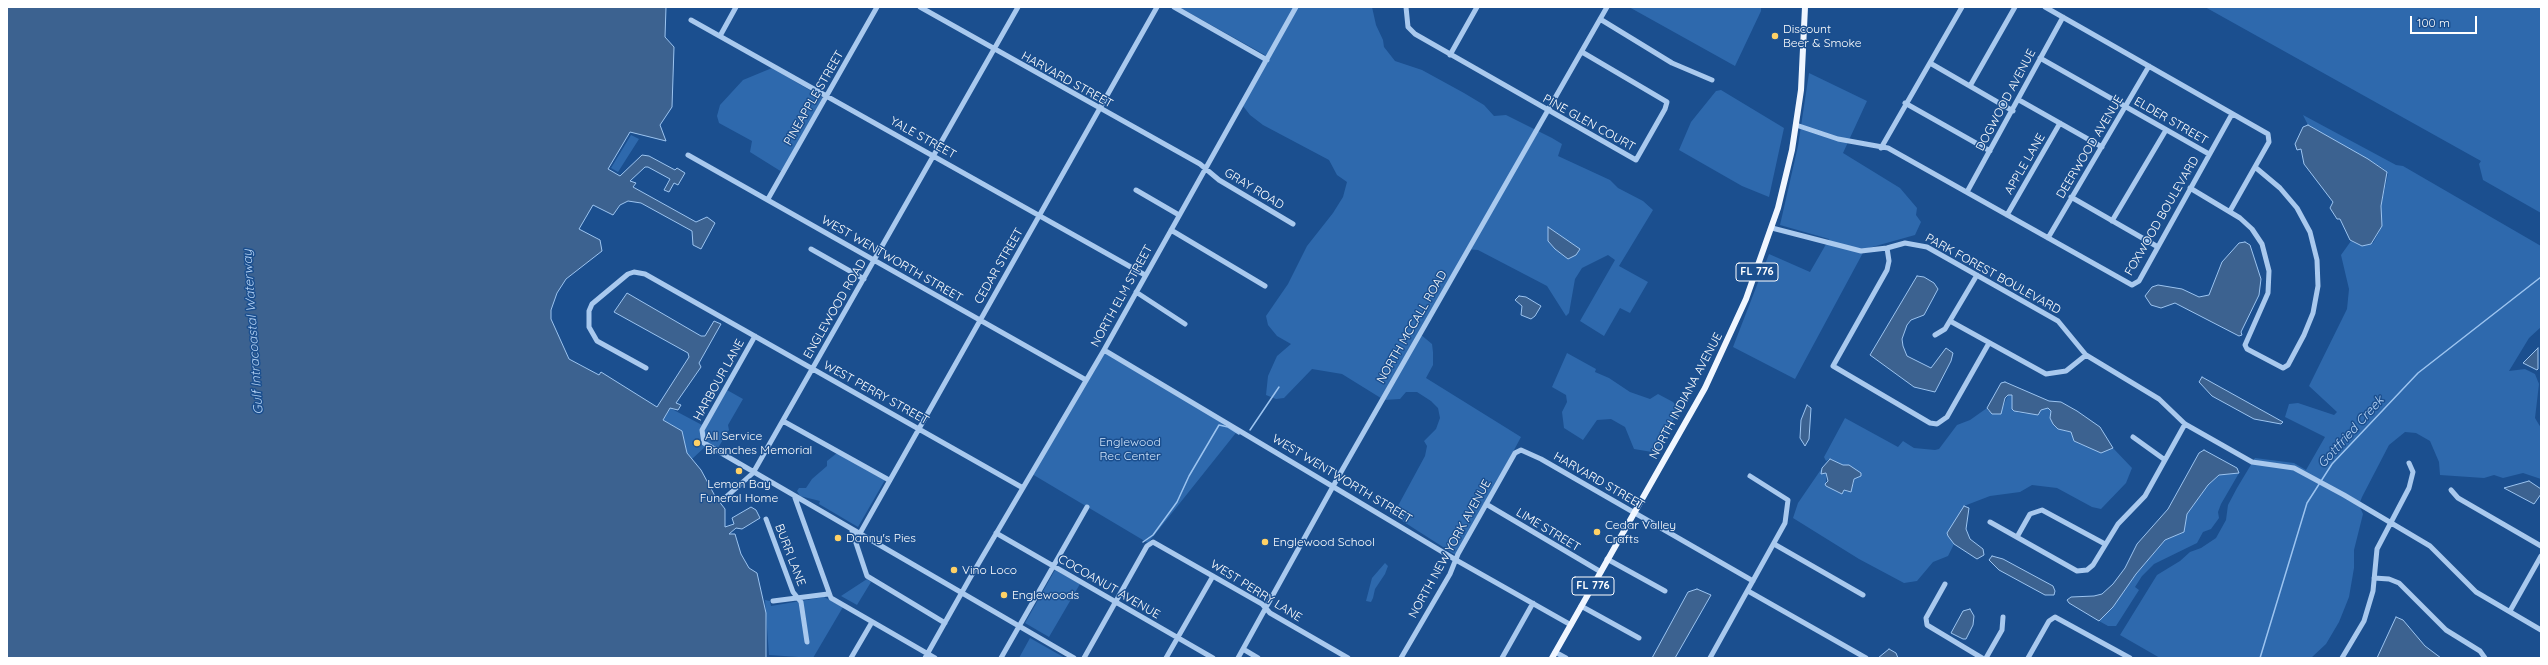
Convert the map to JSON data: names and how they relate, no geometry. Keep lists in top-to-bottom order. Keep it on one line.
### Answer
{"streets":{"main road":["FL 776","NORTH INDIANA AVENUE"],"street":["HARVARD STREET","PINEAPPLE STREET","DOGWOOD AVENUE","ELDER STREET","PINE GLEN COURT","YALE STREET","DEERWOOD AVENUE","APPLE LANE","GRAY ROAD","FOXWOOD BOULEVARD","WEST WENTWORTH STREET","CEDAR STREET","PARK FOREST BOULEVARD","NORTH ELM STREET","ENGLEWOOD ROAD","NORTH MCCALL ROAD","HARBOUR LANE","WEST PERRY STREET","LIME STREET","NORTH NEW YORK AVENUE","BURR LANE","COCOANUT AVENUE","WEST PERRY LANE"]},"crossings":[["HARVARD STREET","GRAY ROAD"],["HARVARD STREET","CEDAR STREET"],["HARVARD STREET","NORTH ELM STREET"],["HARVARD STREET","ENGLEWOOD ROAD"],["HARVARD STREET","NORTH INDIANA AVENUE"],["HARVARD STREET","NORTH NEW YORK AVENUE"],["PINEAPPLE STREET","YALE STREET"],["PINEAPPLE STREET","WEST WENTWORTH STREET"],["DOGWOOD AVENUE","ELDER STREET"],["DOGWOOD AVENUE","FOXWOOD BOULEVARD"],["ELDER STREET","DEERWOOD AVENUE"],["ELDER STREET","FOXWOOD BOULEVARD"],["PINE GLEN COURT","NORTH MCCALL ROAD"],["YALE STREET","CEDAR STREET"],["YALE STREET","NORTH ELM STREET"],["YALE STREET","ENGLEWOOD ROAD"],["DEERWOOD AVENUE","FOXWOOD BOULEVARD"],["APPLE LANE","FOXWOOD BOULEVARD"],["GRAY ROAD","NORTH ELM STREET"],["FOXWOOD BOULEVARD","NORTH INDIANA AVENUE"],["WEST WENTWORTH STREET","CEDAR STREET"],["WEST WENTWORTH STREET","NORTH ELM STREET"],["WEST WENTWORTH STREET","ENGLEWOOD ROAD"],["WEST WENTWORTH STREET","NORTH MCCALL ROAD"],["WEST WENTWORTH STREET","NORTH INDIANA AVENUE"],["WEST WENTWORTH STREET","NORTH NEW YORK AVENUE"],["CEDAR STREET","WEST PERRY STREET"],["PARK FOREST BOULEVARD","NORTH INDIANA AVENUE"],["NORTH ELM STREET","WEST PERRY STREET"],["NORTH ELM STREET","COCOANUT AVENUE"],["ENGLEWOOD ROAD","HARBOUR LANE"],["ENGLEWOOD ROAD","WEST PERRY STREET"],["NORTH MCCALL ROAD","WEST PERRY LANE"],["HARBOUR LANE","WEST PERRY STREET"],["NORTH INDIANA AVENUE","LIME STREET"],["LIME STREET","NORTH NEW YORK AVENUE"],["COCOANUT AVENUE","WEST PERRY LANE"]],"water":["Gulf Intracoastal Waterway","Gottfried Creek"],"parks":["Englewood Rec Center"],"places":["Discount Beer & Smoke","All Service Branches Memorial","Lemon Bay Funeral Home","Cedar Valley Crafts","Danny's Pies","Englewood School","Vino Loco","Englewoods"],"scale_bar":"100 m"}
